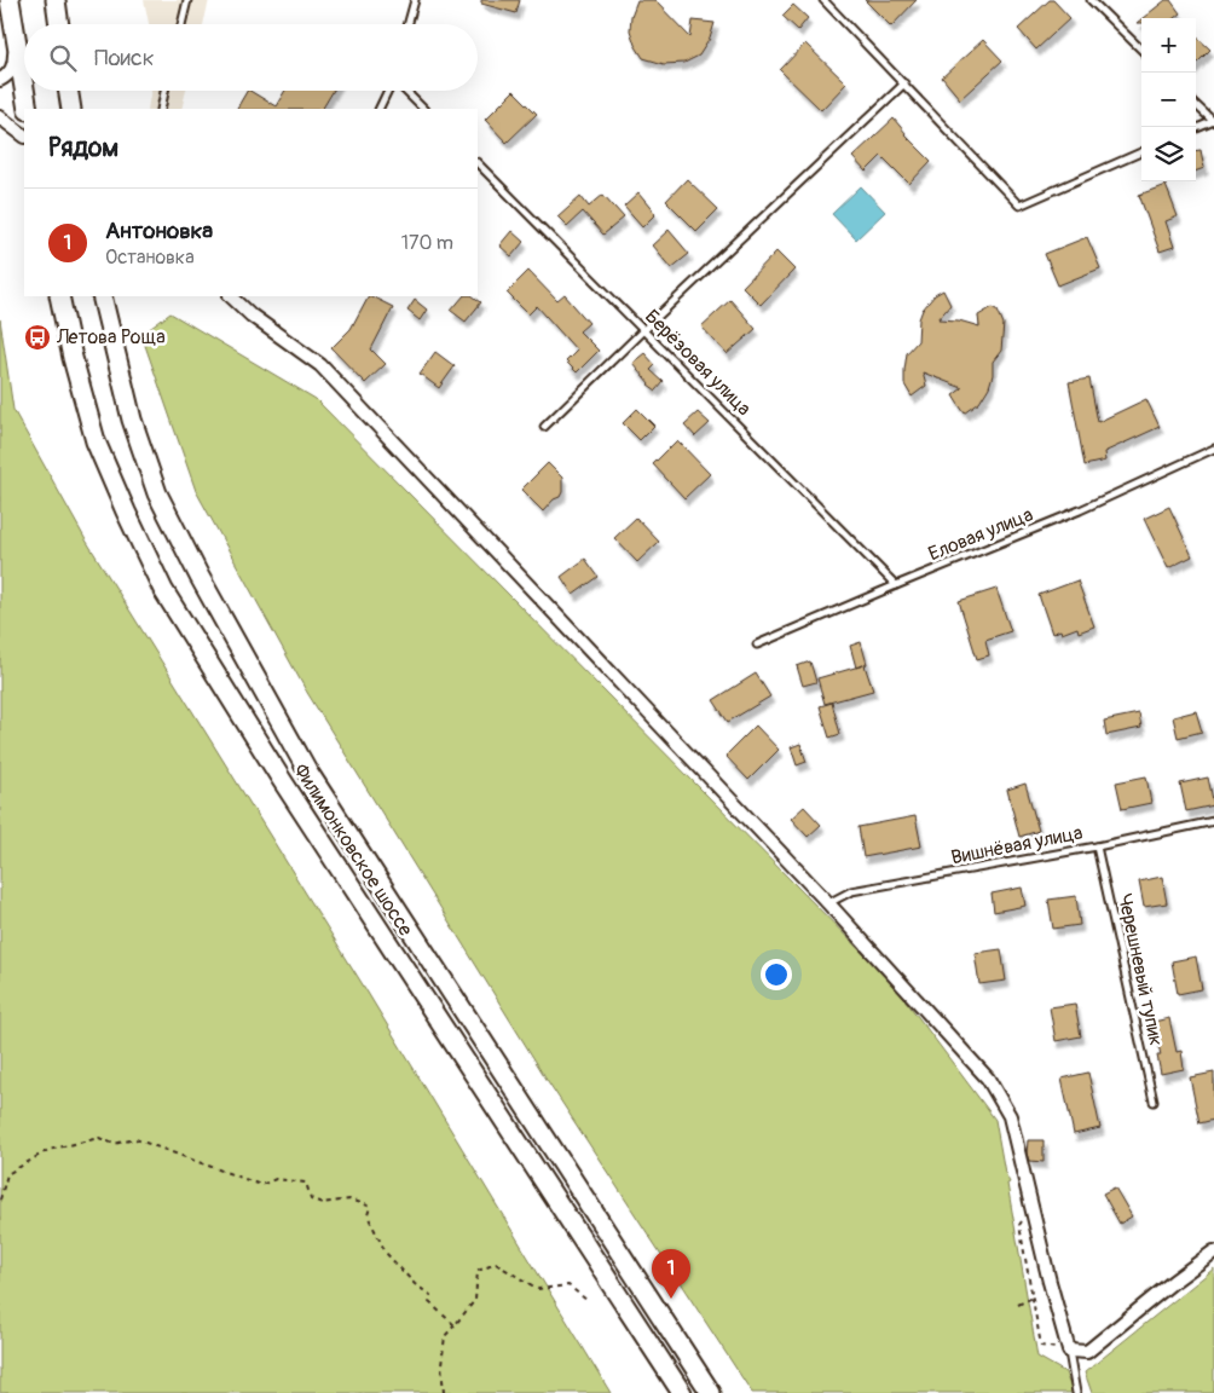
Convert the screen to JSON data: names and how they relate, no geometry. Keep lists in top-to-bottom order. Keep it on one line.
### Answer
{"streets":{"main road":["Филимонковское шоссе"],"lane":["Берёзовая улица","Еловая улица","Вишнёвая улица","Черешневый тупик"]},"crossings":[["Берёзовая улица","Еловая улица"],["Вишнёвая улица","Черешневый тупик"]],"places":{"bus stop":["Летова Роща"]},"page":{"map_buttons":["+","−"],"search":"Поиск","heading":"Рядом","list":[{"mark":"1","name":"Антоновка","note":"Остановка","value":"170 m"}],"pins":"1"}}
